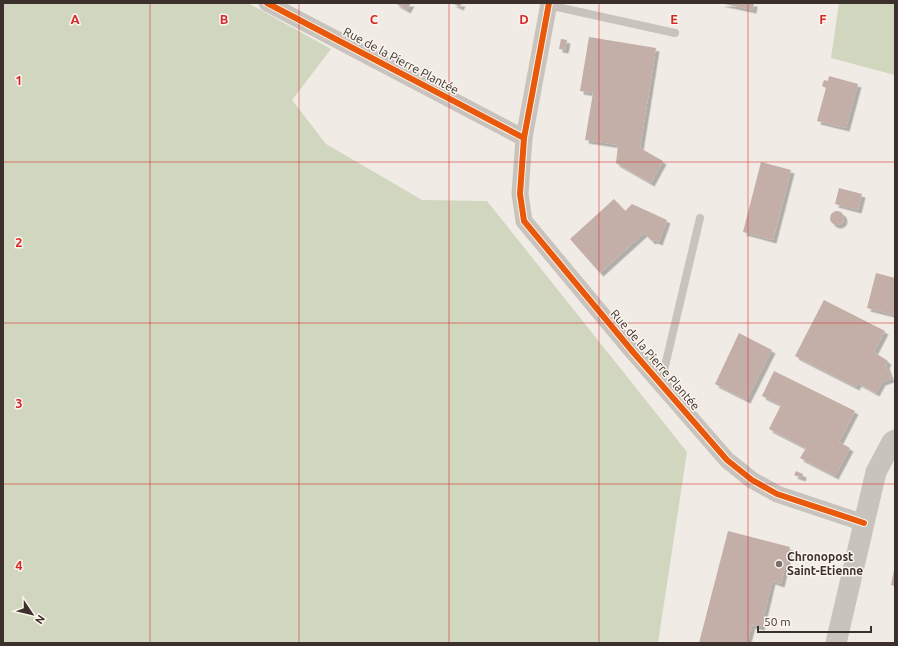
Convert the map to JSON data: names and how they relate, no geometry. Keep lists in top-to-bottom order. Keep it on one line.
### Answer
{"streets":{"street":["Rue de la Pierre Plantée"]},"places":["Chronopost Saint-Etienne"],"scale_bar":"50 m","north":"bottom right","grid":{"columns":["A","B","C","D","E","F"],"rows":["1","2","3","4"]}}
